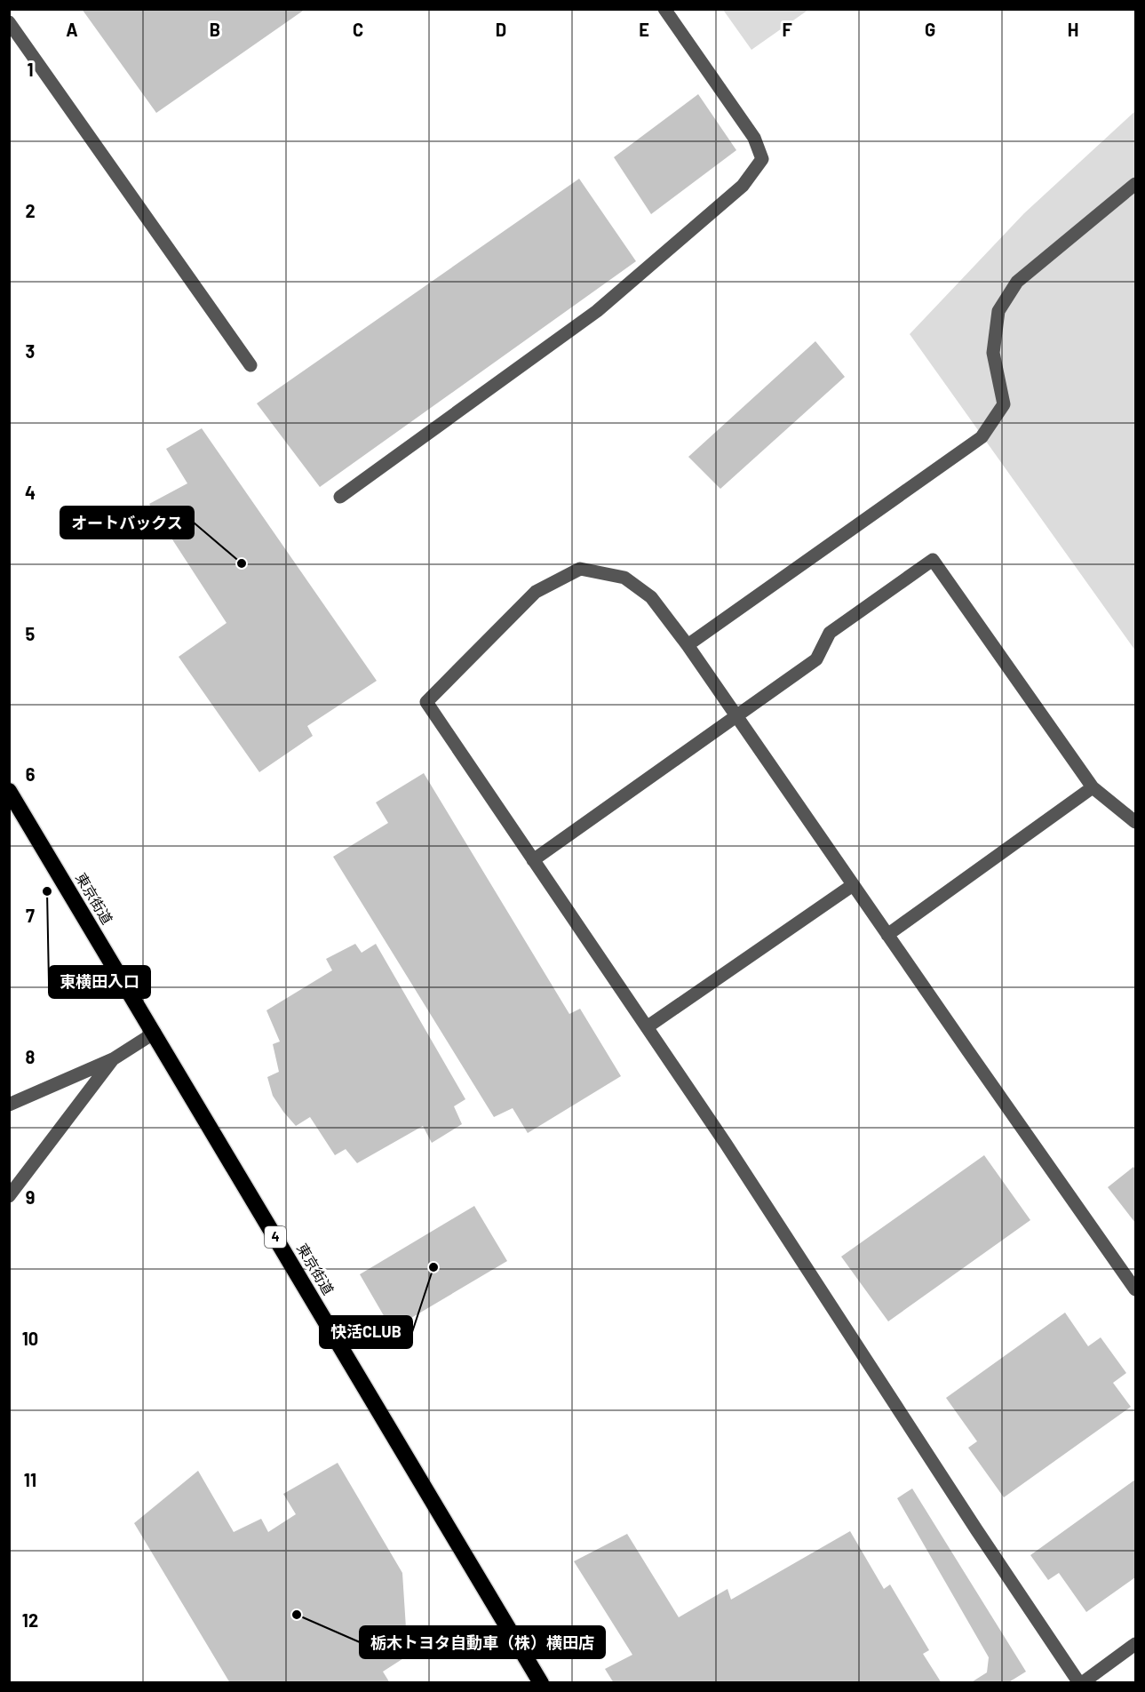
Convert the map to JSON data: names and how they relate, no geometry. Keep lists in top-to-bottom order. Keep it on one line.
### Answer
{"streets":{"highway":["東京街道","4"]},"places":["オートバックス","東横田入口","快活CLUB","栃木トヨタ自動車（株）横田店"],"grid":{"columns":["A","B","C","D","E","F","G","H"],"rows":["1","2","3","4","5","6","7","8","9","10","11","12"]}}
